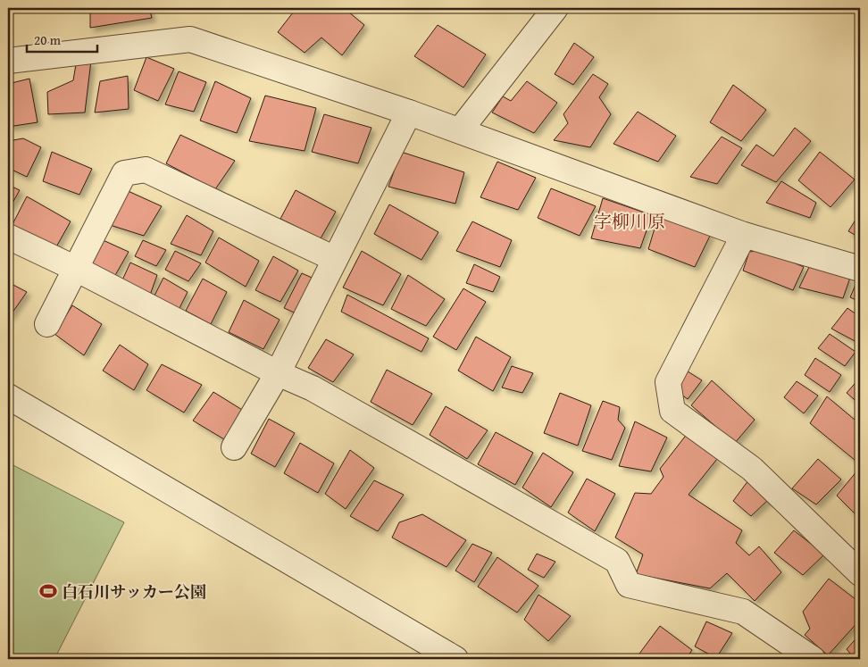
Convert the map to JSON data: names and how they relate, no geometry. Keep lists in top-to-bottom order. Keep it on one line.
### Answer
{"districts":["字柳川原"],"places":{"sports":["白石川サッカー公園"]},"scale_bar":"20 m"}
